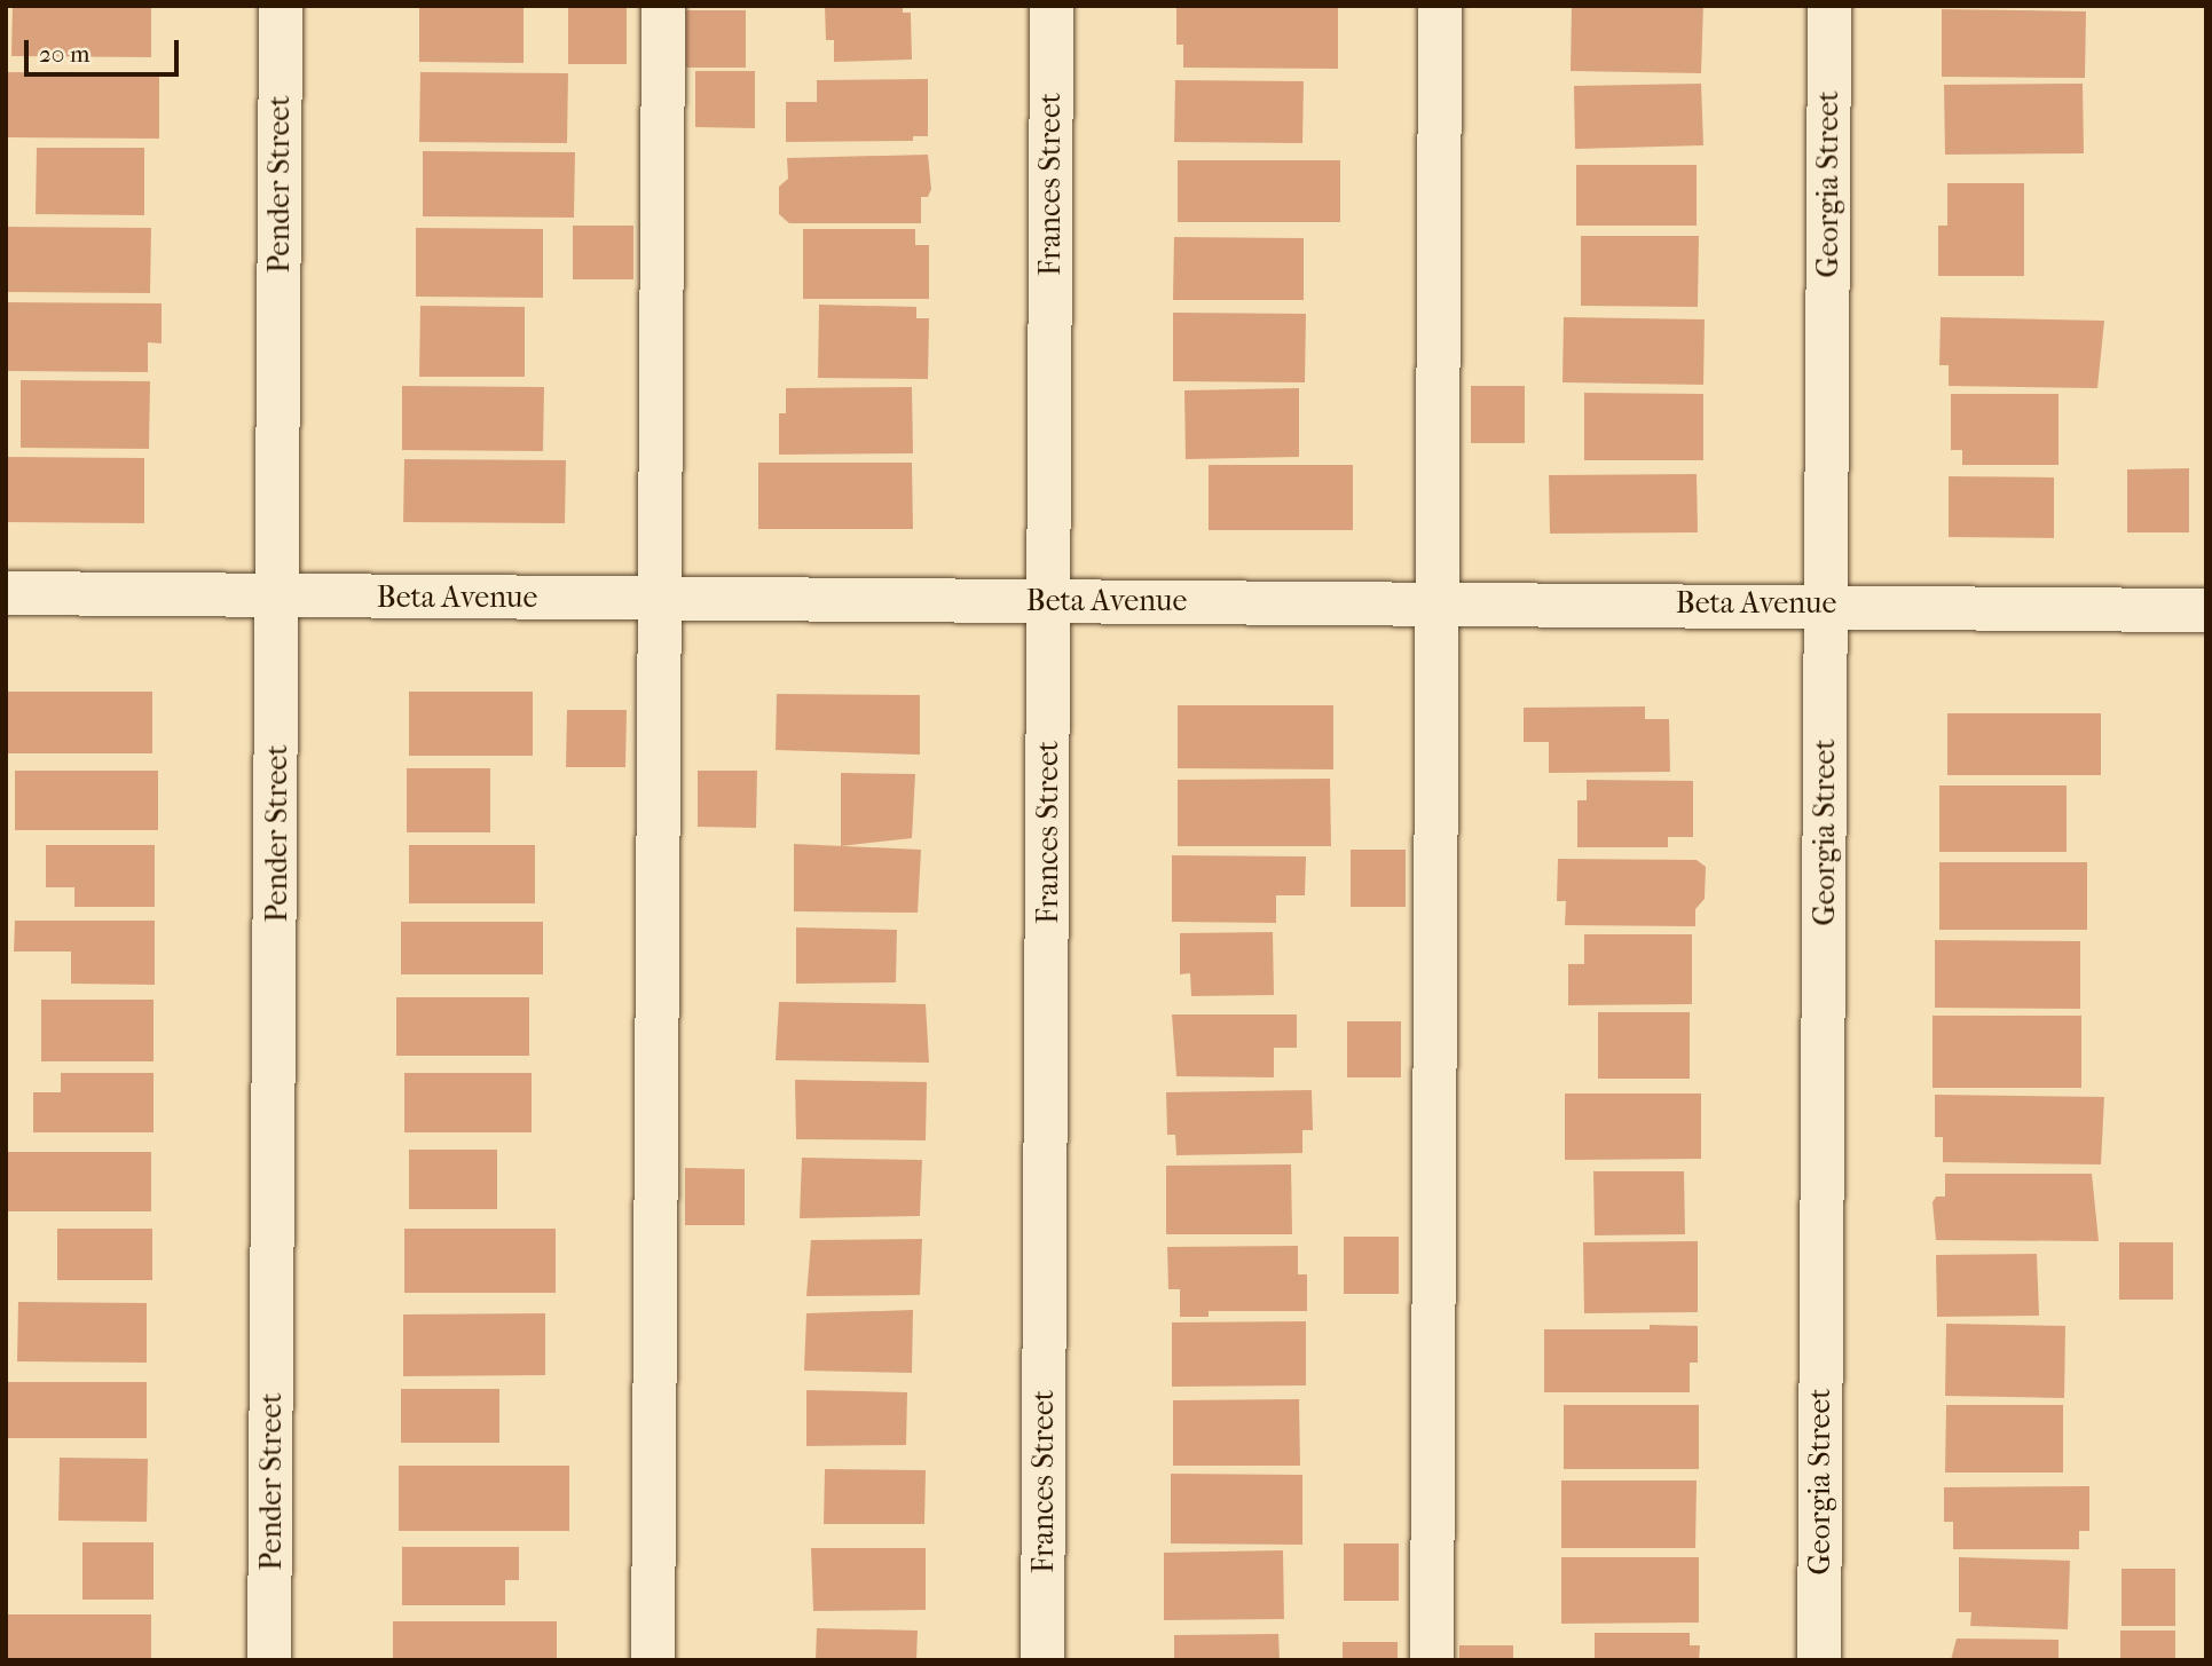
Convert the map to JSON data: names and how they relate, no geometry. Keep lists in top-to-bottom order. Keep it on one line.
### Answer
{"streets":{"street":["Pender Street","Frances Street","Georgia Street","Beta Avenue"]},"crossings":[["Pender Street","Beta Avenue"],["Frances Street","Beta Avenue"],["Georgia Street","Beta Avenue"]],"scale_bar":"20 m"}
